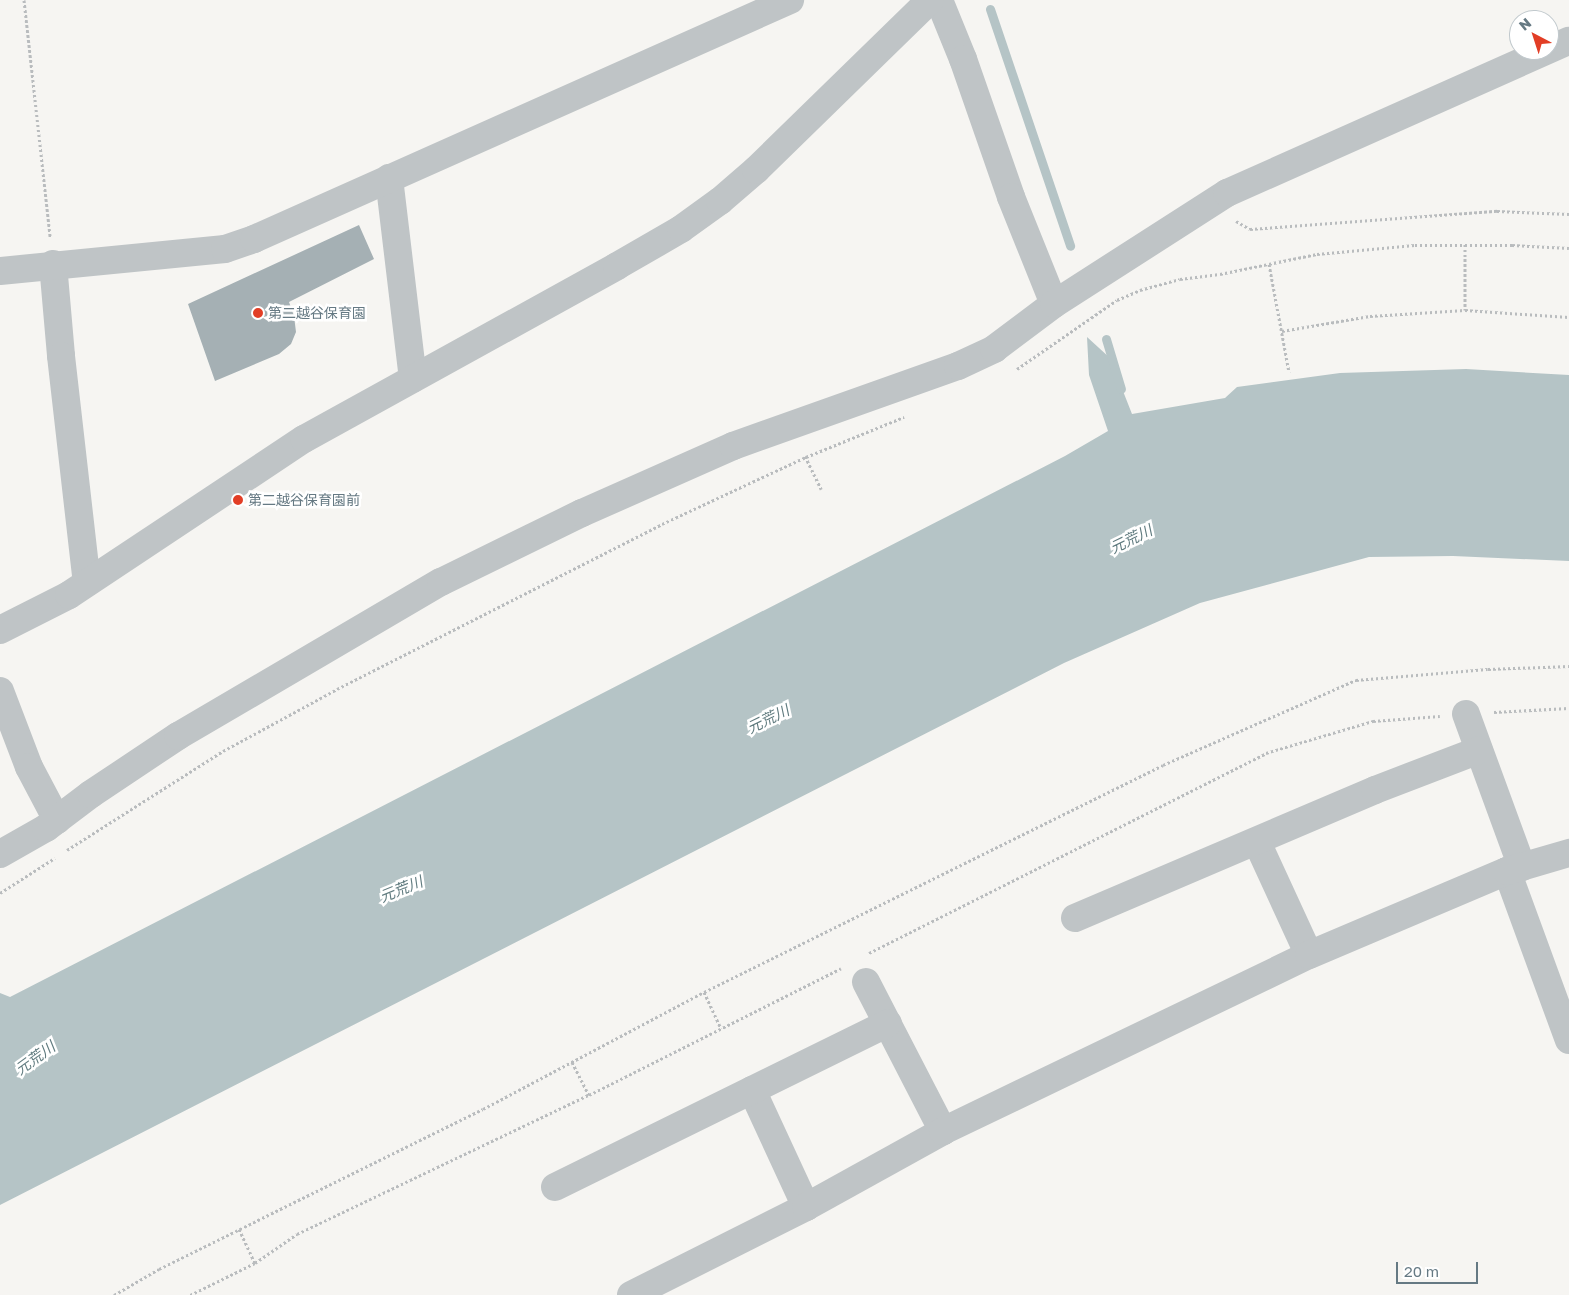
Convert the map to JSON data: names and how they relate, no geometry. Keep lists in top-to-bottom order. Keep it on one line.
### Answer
{"water":["元荒川"],"places":["第二越谷保育園","第二越谷保育園前"],"scale_bar":"20 m","north":"top left"}
